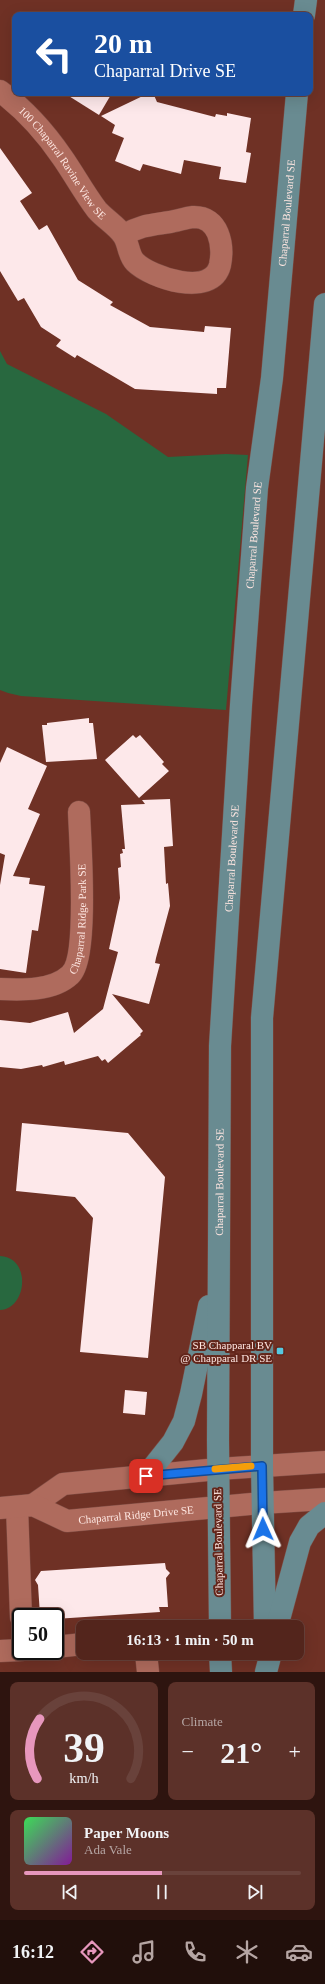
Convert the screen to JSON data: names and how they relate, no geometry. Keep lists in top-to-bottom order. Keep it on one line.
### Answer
{"streets":{"main road":["Chaparral Boulevard SE"],"street":["100 Chaparral Ravine View SE","Chaparral Ridge Park SE","Chaparral Ridge Drive SE"]},"crossings":[["Chaparral Boulevard SE","Chaparral Ridge Drive SE"]],"places":{"transit":["SB Chapparal BV @ Chapparal DR SE"]},"page":{"turn":["20 m","Chaparral Drive SE"],"limit":"50","trip":"16:13 · 1 min · 50 m","tile":"Climate","heat":["−","21°","+"],"song":["Paper Moons","Ada Vale"],"tabs":"16:12","gauge":["39","km/h"]}}
